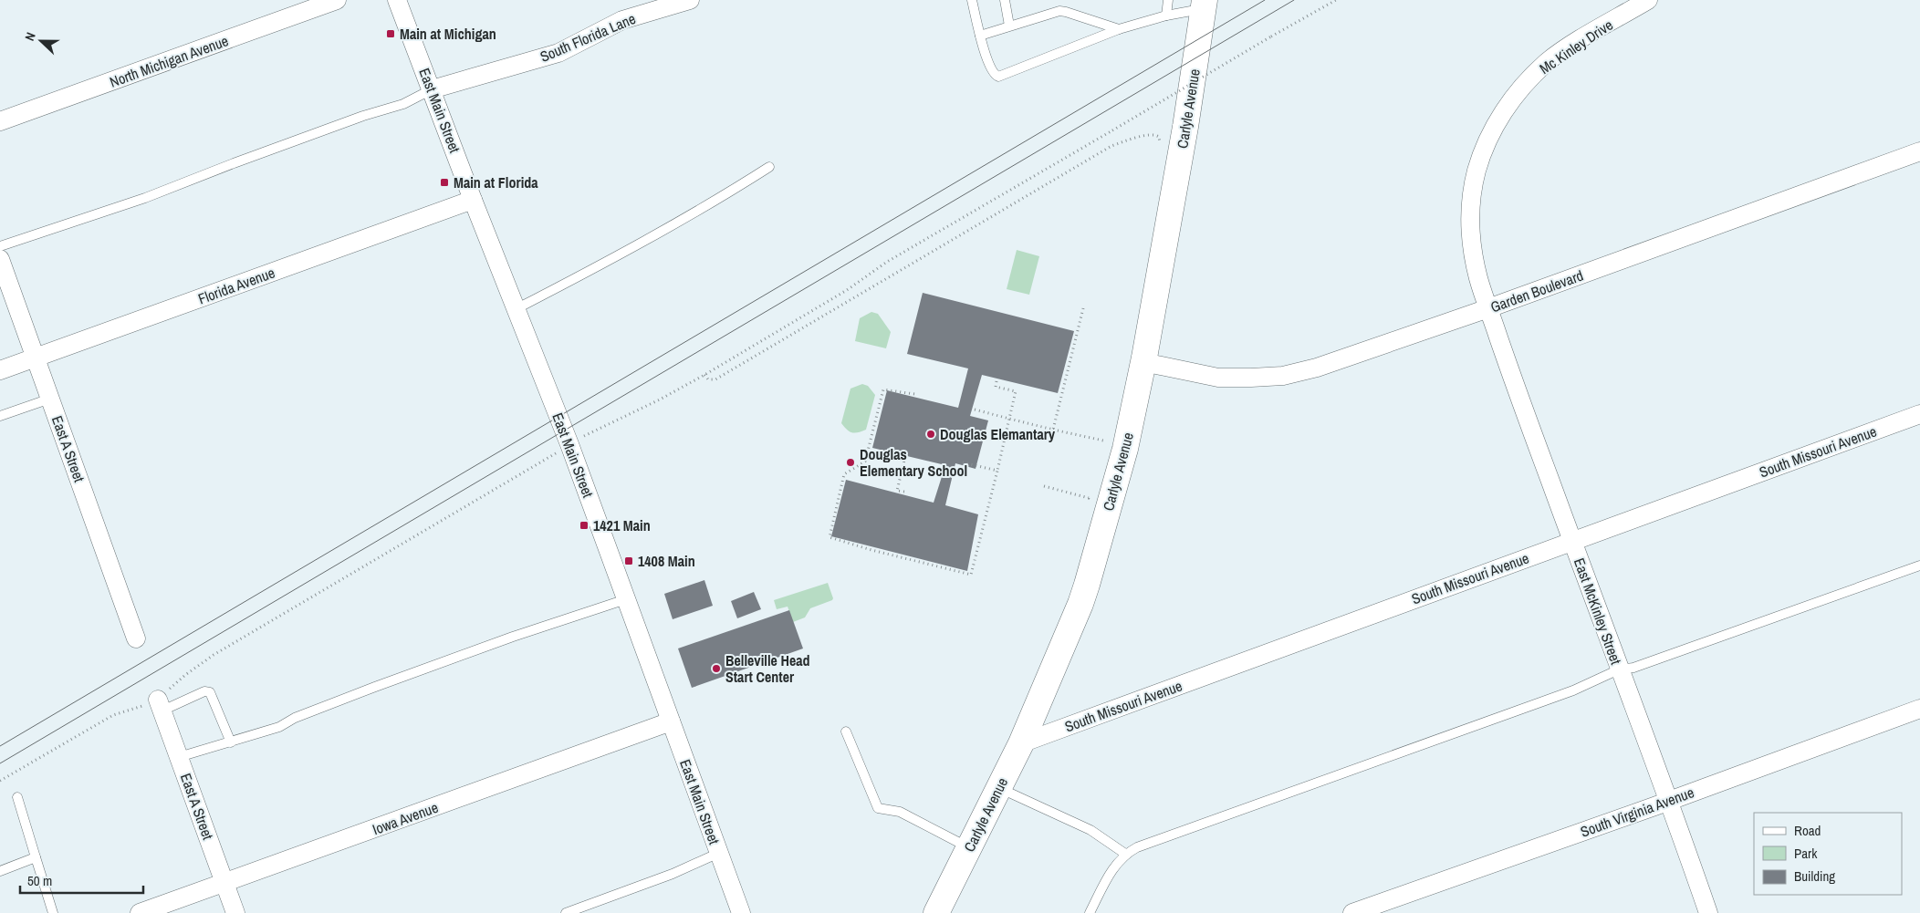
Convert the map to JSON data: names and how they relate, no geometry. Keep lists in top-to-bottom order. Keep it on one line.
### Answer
{"streets":{"main road":["Carlyle Avenue"],"street":["South Florida Lane","Mc Kinley Drive","North Michigan Avenue","East Main Street","Florida Avenue","Garden Boulevard","East A Street","South Missouri Avenue","East McKinley Street","South Virginia Avenue","Iowa Avenue"]},"crossings":[["South Florida Lane","East Main Street"],["Mc Kinley Drive","Garden Boulevard"],["Mc Kinley Drive","East McKinley Street"],["Carlyle Avenue","Garden Boulevard"],["Carlyle Avenue","South Missouri Avenue"],["East Main Street","Florida Avenue"],["East Main Street","Iowa Avenue"],["Florida Avenue","East A Street"],["Garden Boulevard","East McKinley Street"],["East A Street","Iowa Avenue"],["South Missouri Avenue","East McKinley Street"],["East McKinley Street","South Virginia Avenue"]],"places":{"transit":["Main at Michigan","Main at Florida","1421 Main","1408 Main"],"other":["Douglas Elemantary","Douglas Elementary School","Belleville Head Start Center"]},"legend":["Road","Park","Building"],"scale_bar":"50 m","north":"left"}
